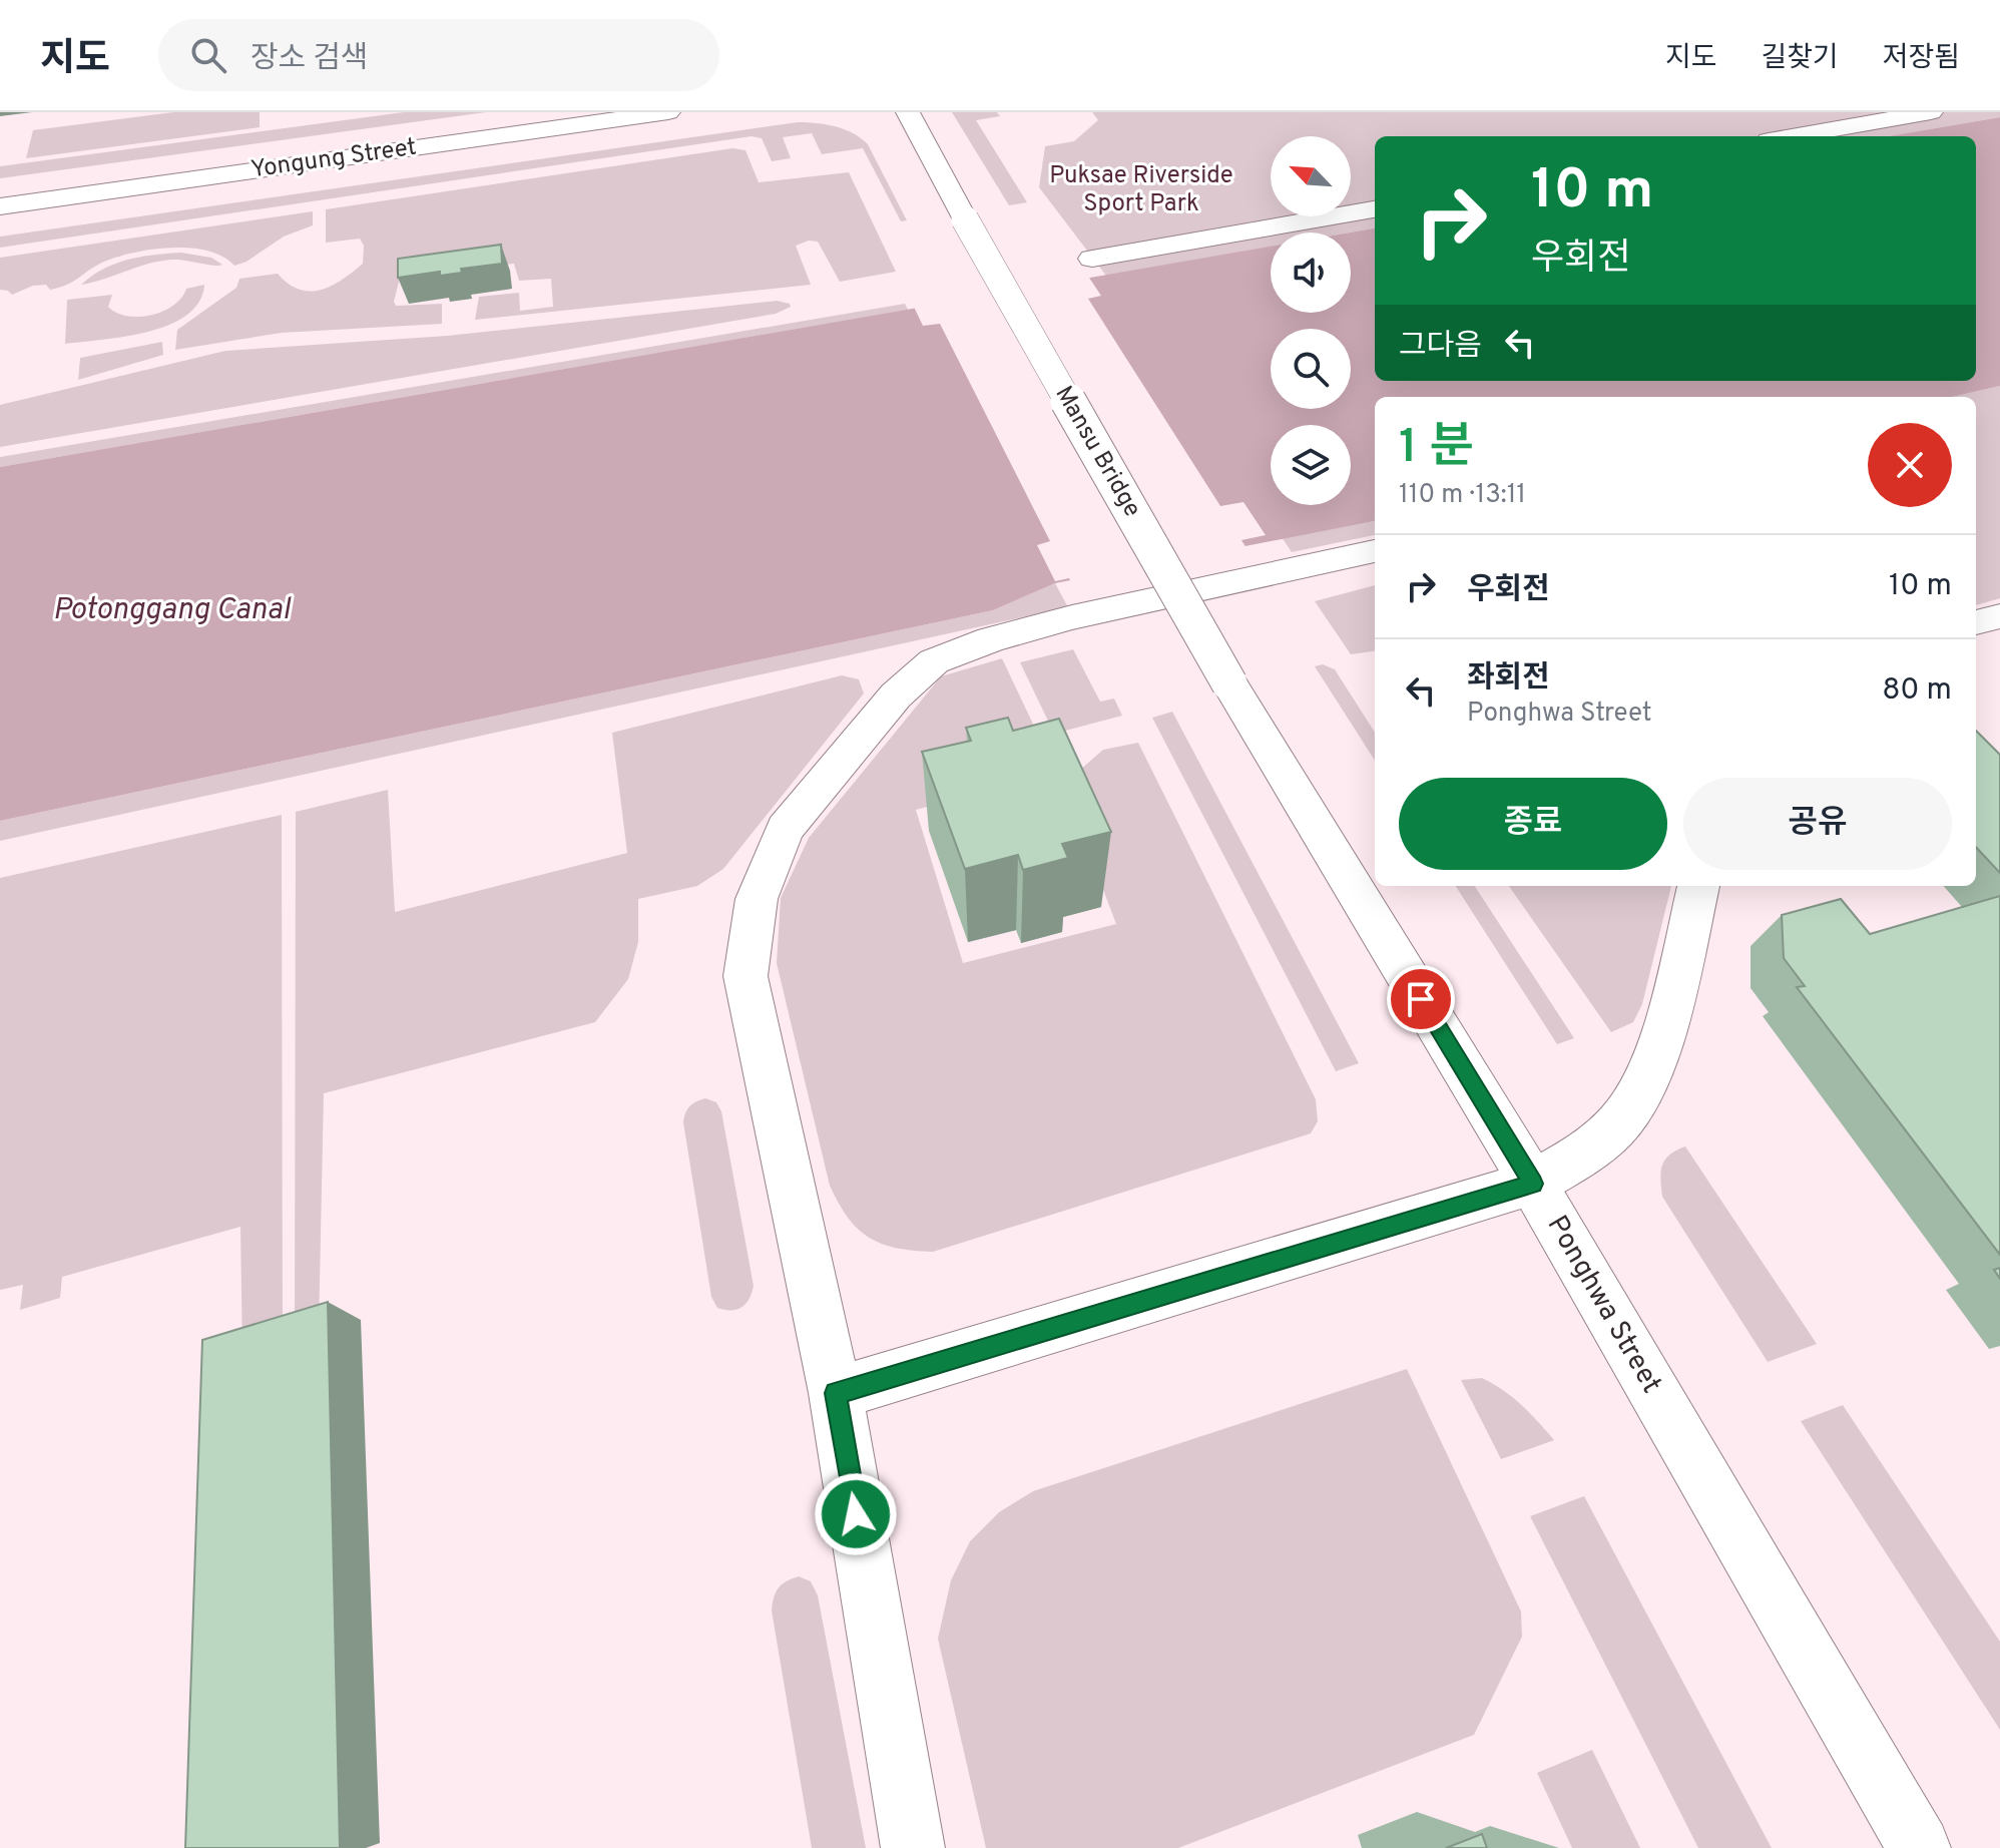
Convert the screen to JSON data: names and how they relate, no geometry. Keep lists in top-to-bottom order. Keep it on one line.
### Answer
{"streets":{"street":["Yongung Street","Mansu Bridge","Ponghwa Street"]},"crossings":[["Mansu Bridge","Ponghwa Street"]],"water":["Potonggang Canal"],"parks":["Puksae Riverside Sport Park"],"north":"top left","page":{"header":"지도","search":"장소 검색","nav":["지도","길찾기","저장됨"],"turn":["10 m","우회전"],"then":"그다음","heading":["1 분","110 m · 13:11"],"list":[{"name":"우회전","value":"10 m"},{"name":"좌회전","note":"Ponghwa Street","value":"80 m"}],"buttons":["종료","공유"]}}
